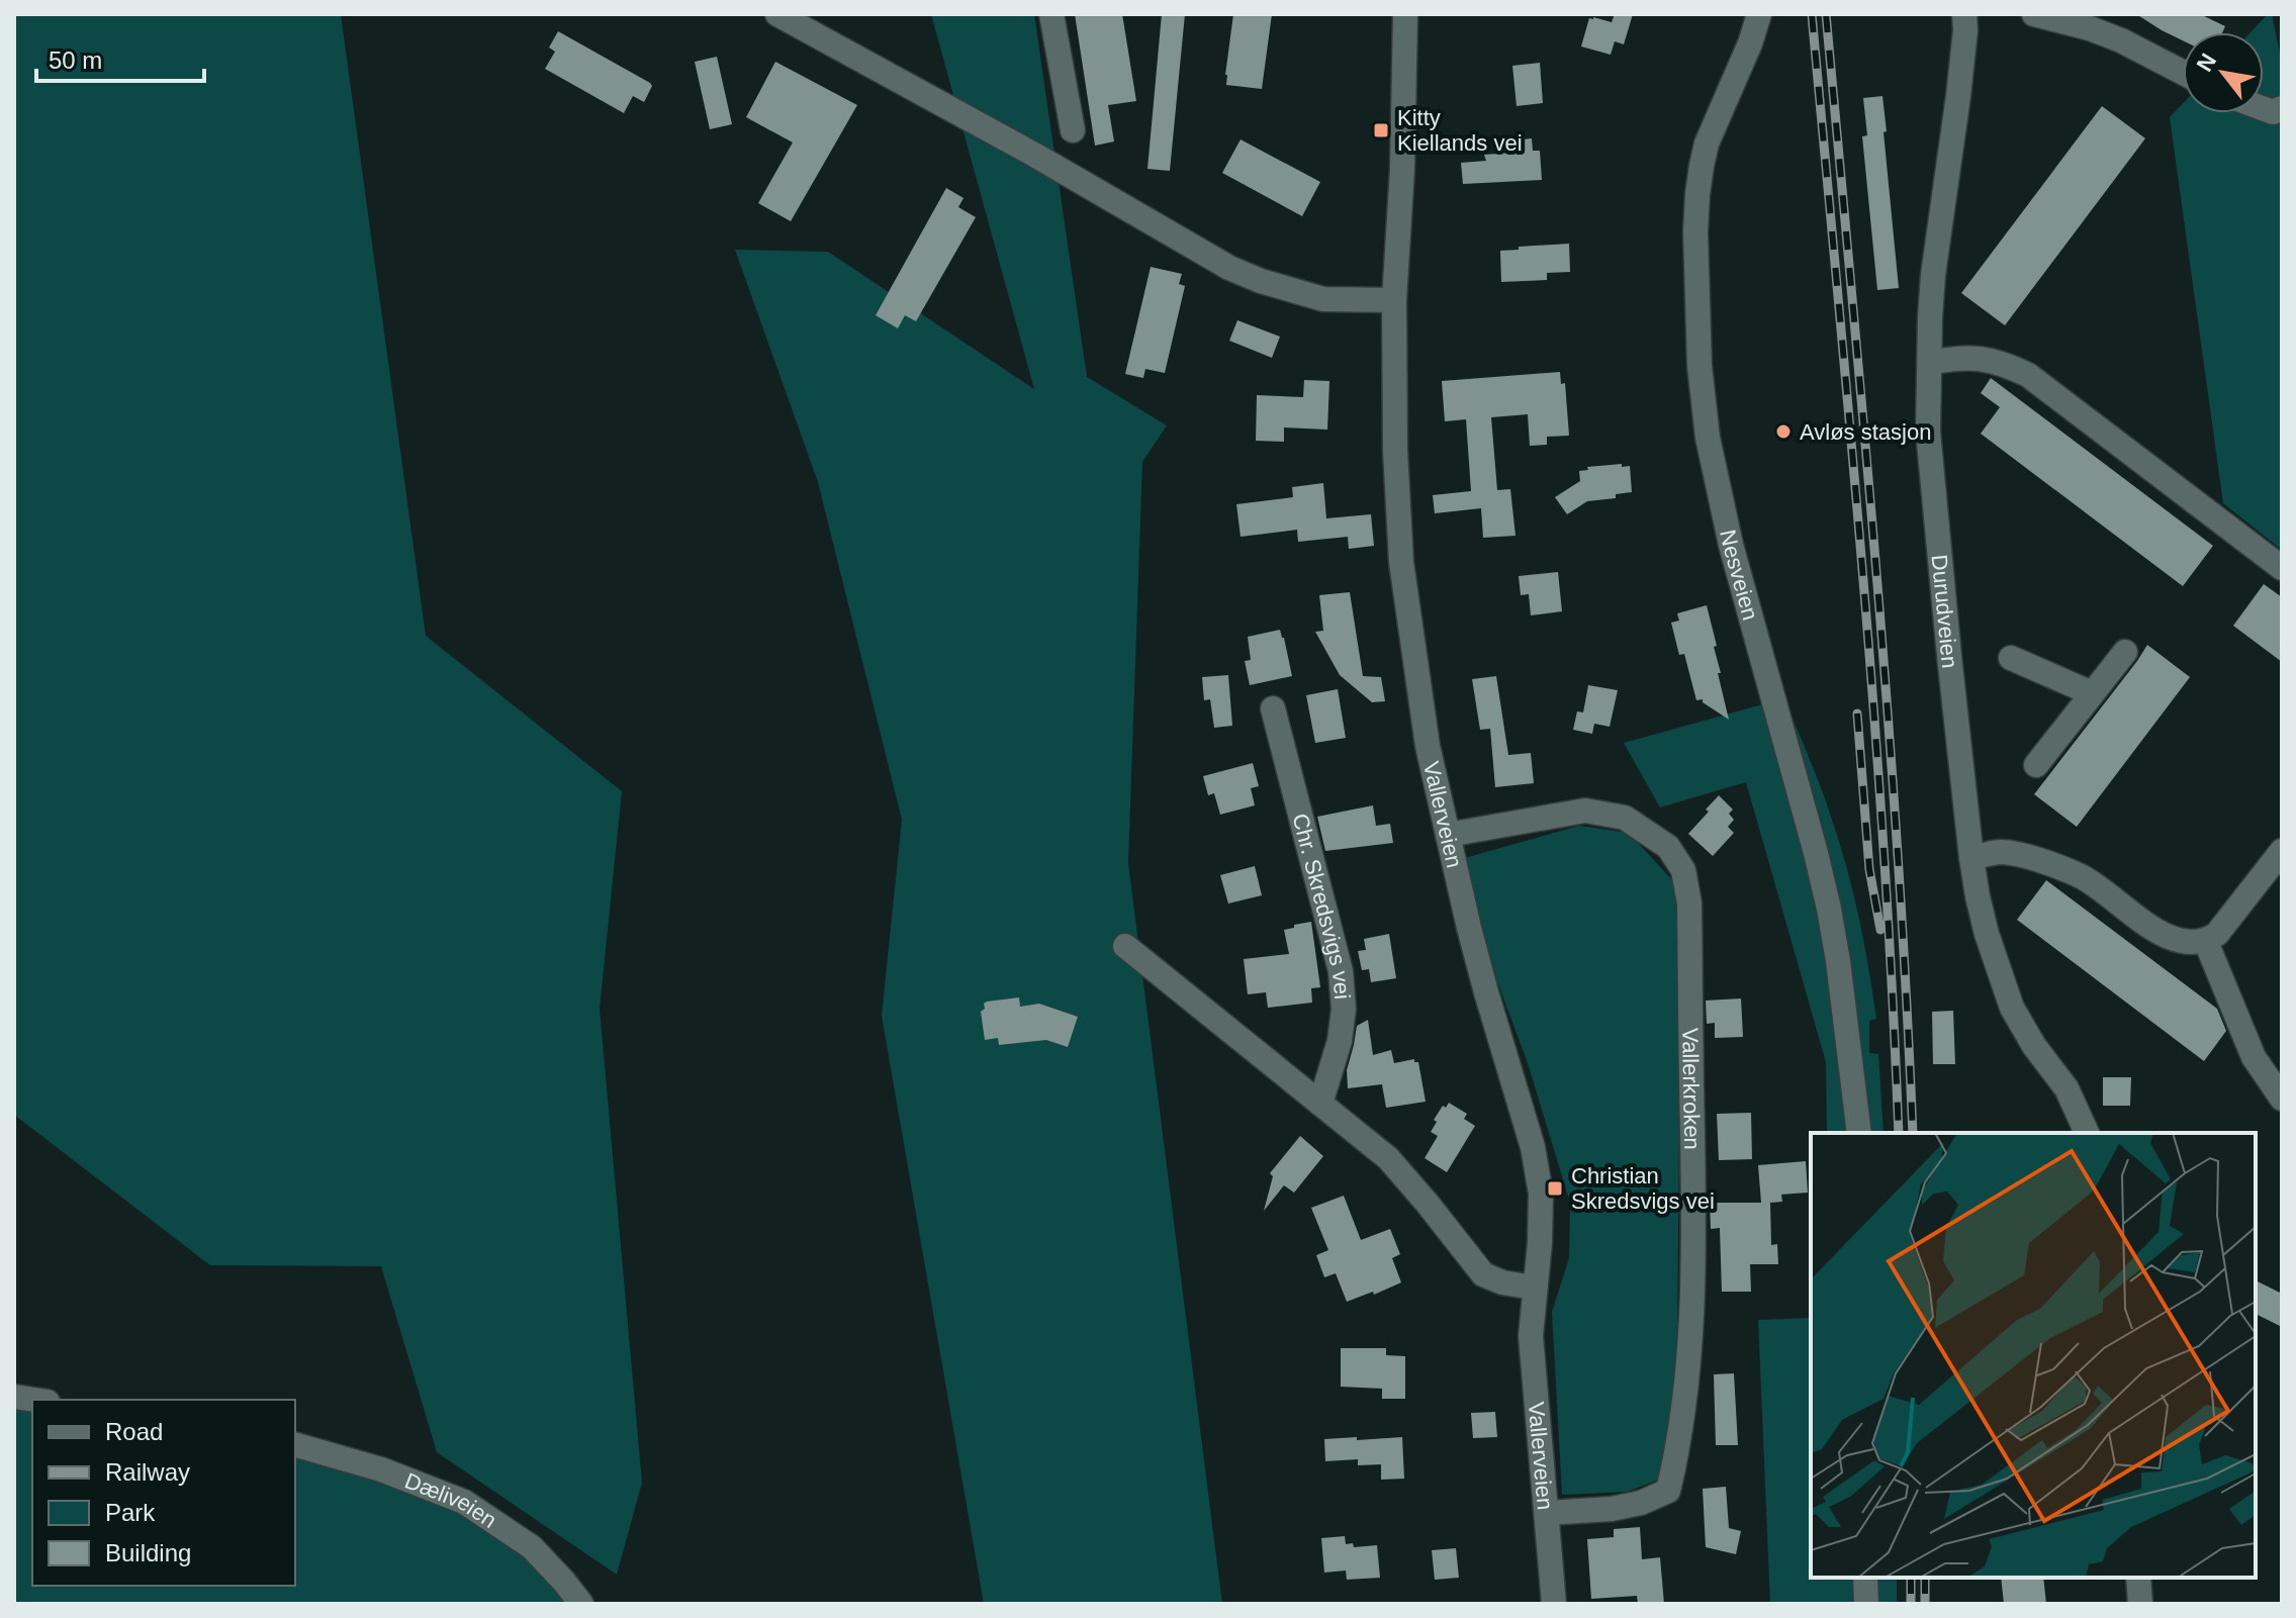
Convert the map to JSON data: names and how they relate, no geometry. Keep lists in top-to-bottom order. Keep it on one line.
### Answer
{"streets":{"street":["Nesveien","Durudveien","Vallerveien","Chr. Skredsvigs vei","Vallerkroken","Dæliveien"]},"crossings":[["Vallerveien","Vallerkroken"]],"places":{"transit":["Kitty Kiellands vei","Christian Skredsvigs vei"],"other":["Avløs stasjon"]},"legend":["Road","Railway","Park","Building"],"scale_bar":"50 m","north":"top left"}
